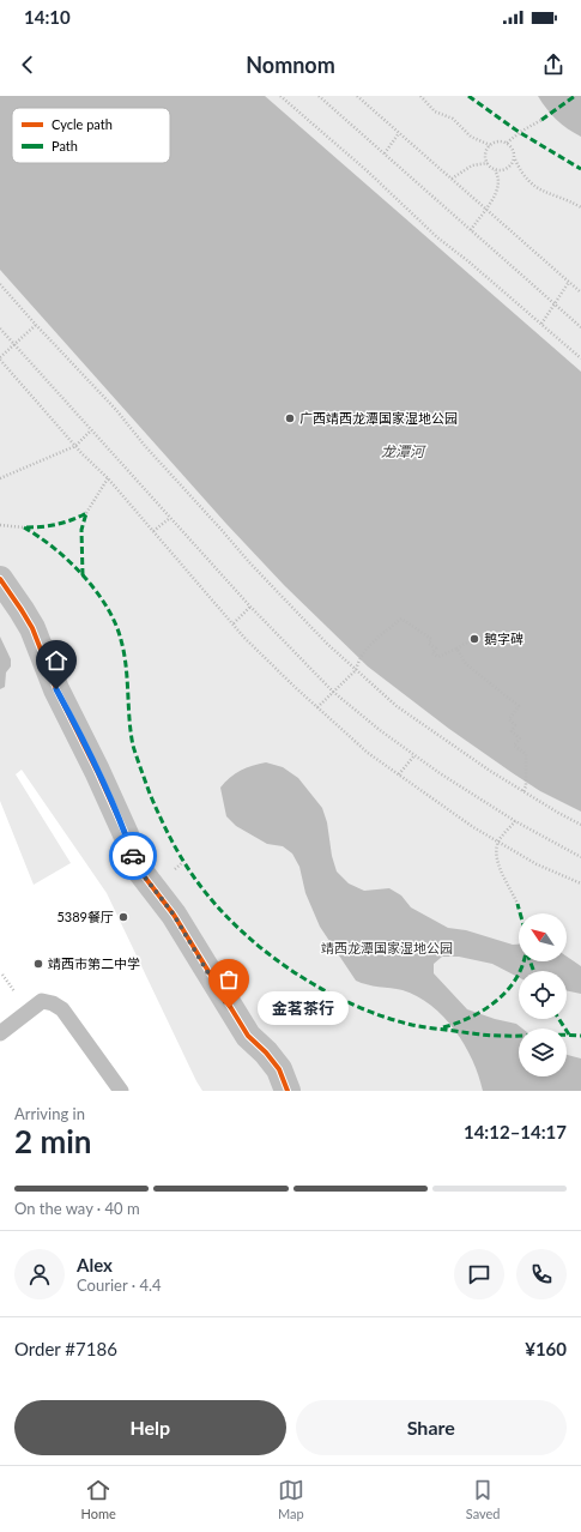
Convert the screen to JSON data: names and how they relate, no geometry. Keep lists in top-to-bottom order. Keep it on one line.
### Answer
{"water":["龙潭河"],"parks":["靖西龙潭国家湿地公园"],"places":["广西靖西龙潭国家湿地公园","鹅字碑","5389餐厅","靖西市第二中学","金茗茶行"],"legend":["Cycle path","Path"],"north":"top left","page":{"status":"14:10","header":"Nomnom","bubble":"金茗茶行","heading":["2 min","Arriving in","14:12–14:17"],"panel":["Alex","Courier · 4.4","Order #7186","¥160"],"bar":"On the way · 40 m","buttons":["Help","Share"],"tabs":["Home","Map","Saved"]}}
